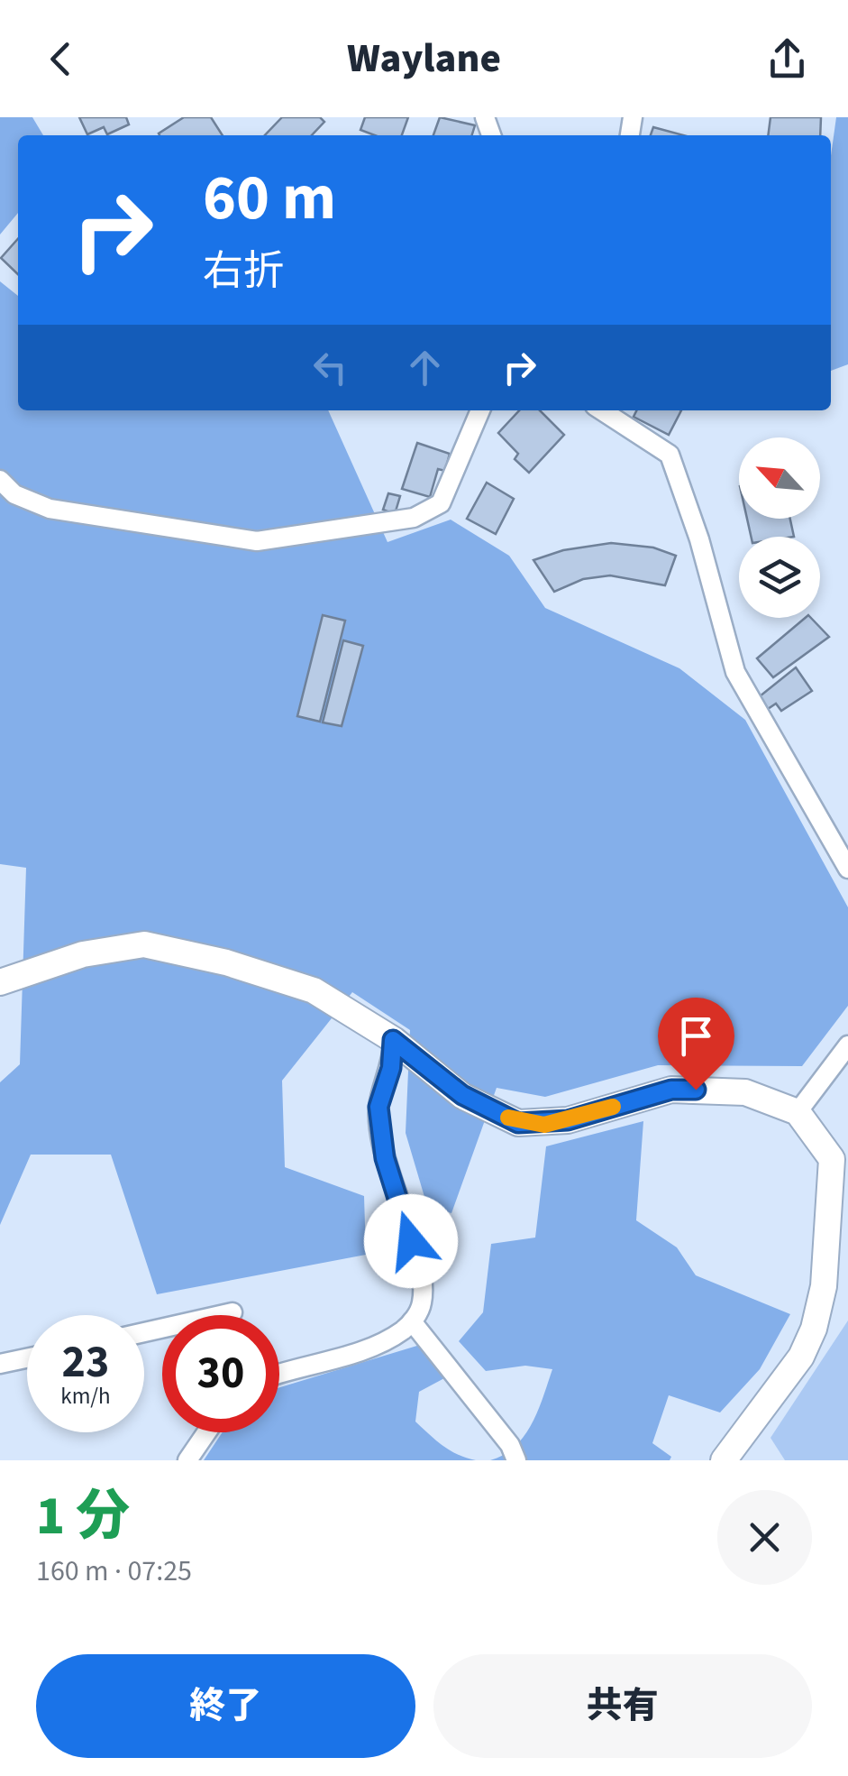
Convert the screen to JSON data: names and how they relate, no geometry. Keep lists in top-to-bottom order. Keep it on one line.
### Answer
{"north":"top left","page":{"header":"Waylane","turn":["60 m","右折"],"speed":"23 km/h","limit":"30","heading":["1 分","160 m · 07:25"],"buttons":["終了","共有"]}}
